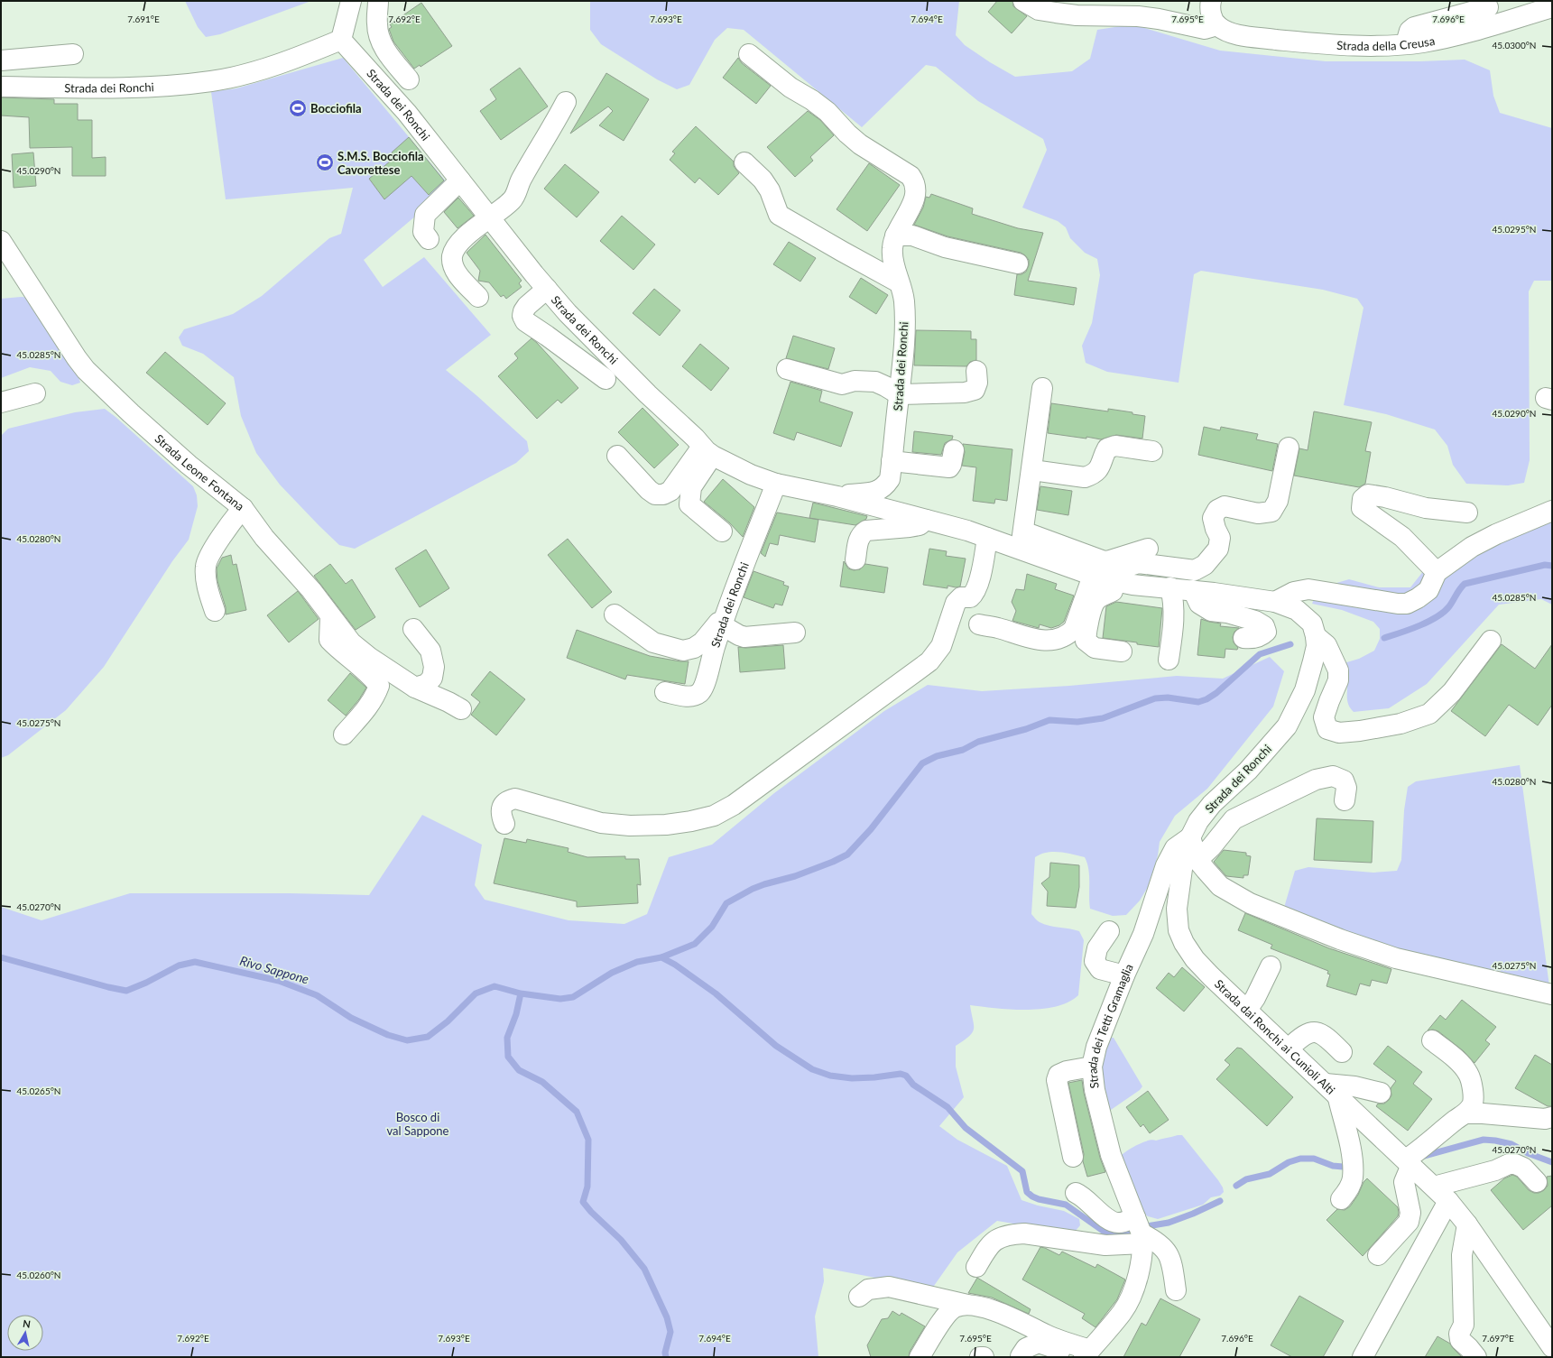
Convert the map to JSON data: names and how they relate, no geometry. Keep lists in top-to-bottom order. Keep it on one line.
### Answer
{"streets":{"street":["Strada della Creusa","Strada dei Ronchi","Strada Leone Fontana","Strada dei Tetti Gramaglia","Strada dai Ronchi ai Cunioli Alti"]},"crossings":[["Strada dei Ronchi","Strada dei Tetti Gramaglia"],["Strada dei Ronchi","Strada dai Ronchi ai Cunioli Alti"],["Strada dei Tetti Gramaglia","Strada dai Ronchi ai Cunioli Alti"]],"water":["Rivo Sappone"],"parks":["Bosco di val Sappone"],"places":{"sports":["Bocciofila","S.M.S. Bocciofila Cavorettese"]},"north":"top","coordinates":["7.691°E","7.692°E","7.693°E","7.694°E","7.695°E","7.696°E","45.0300°N","45.0290°N","45.0295°N","45.0285°N","45.0280°N","45.0275°N","45.0270°N","45.0265°N","45.0260°N","7.697°E"]}
